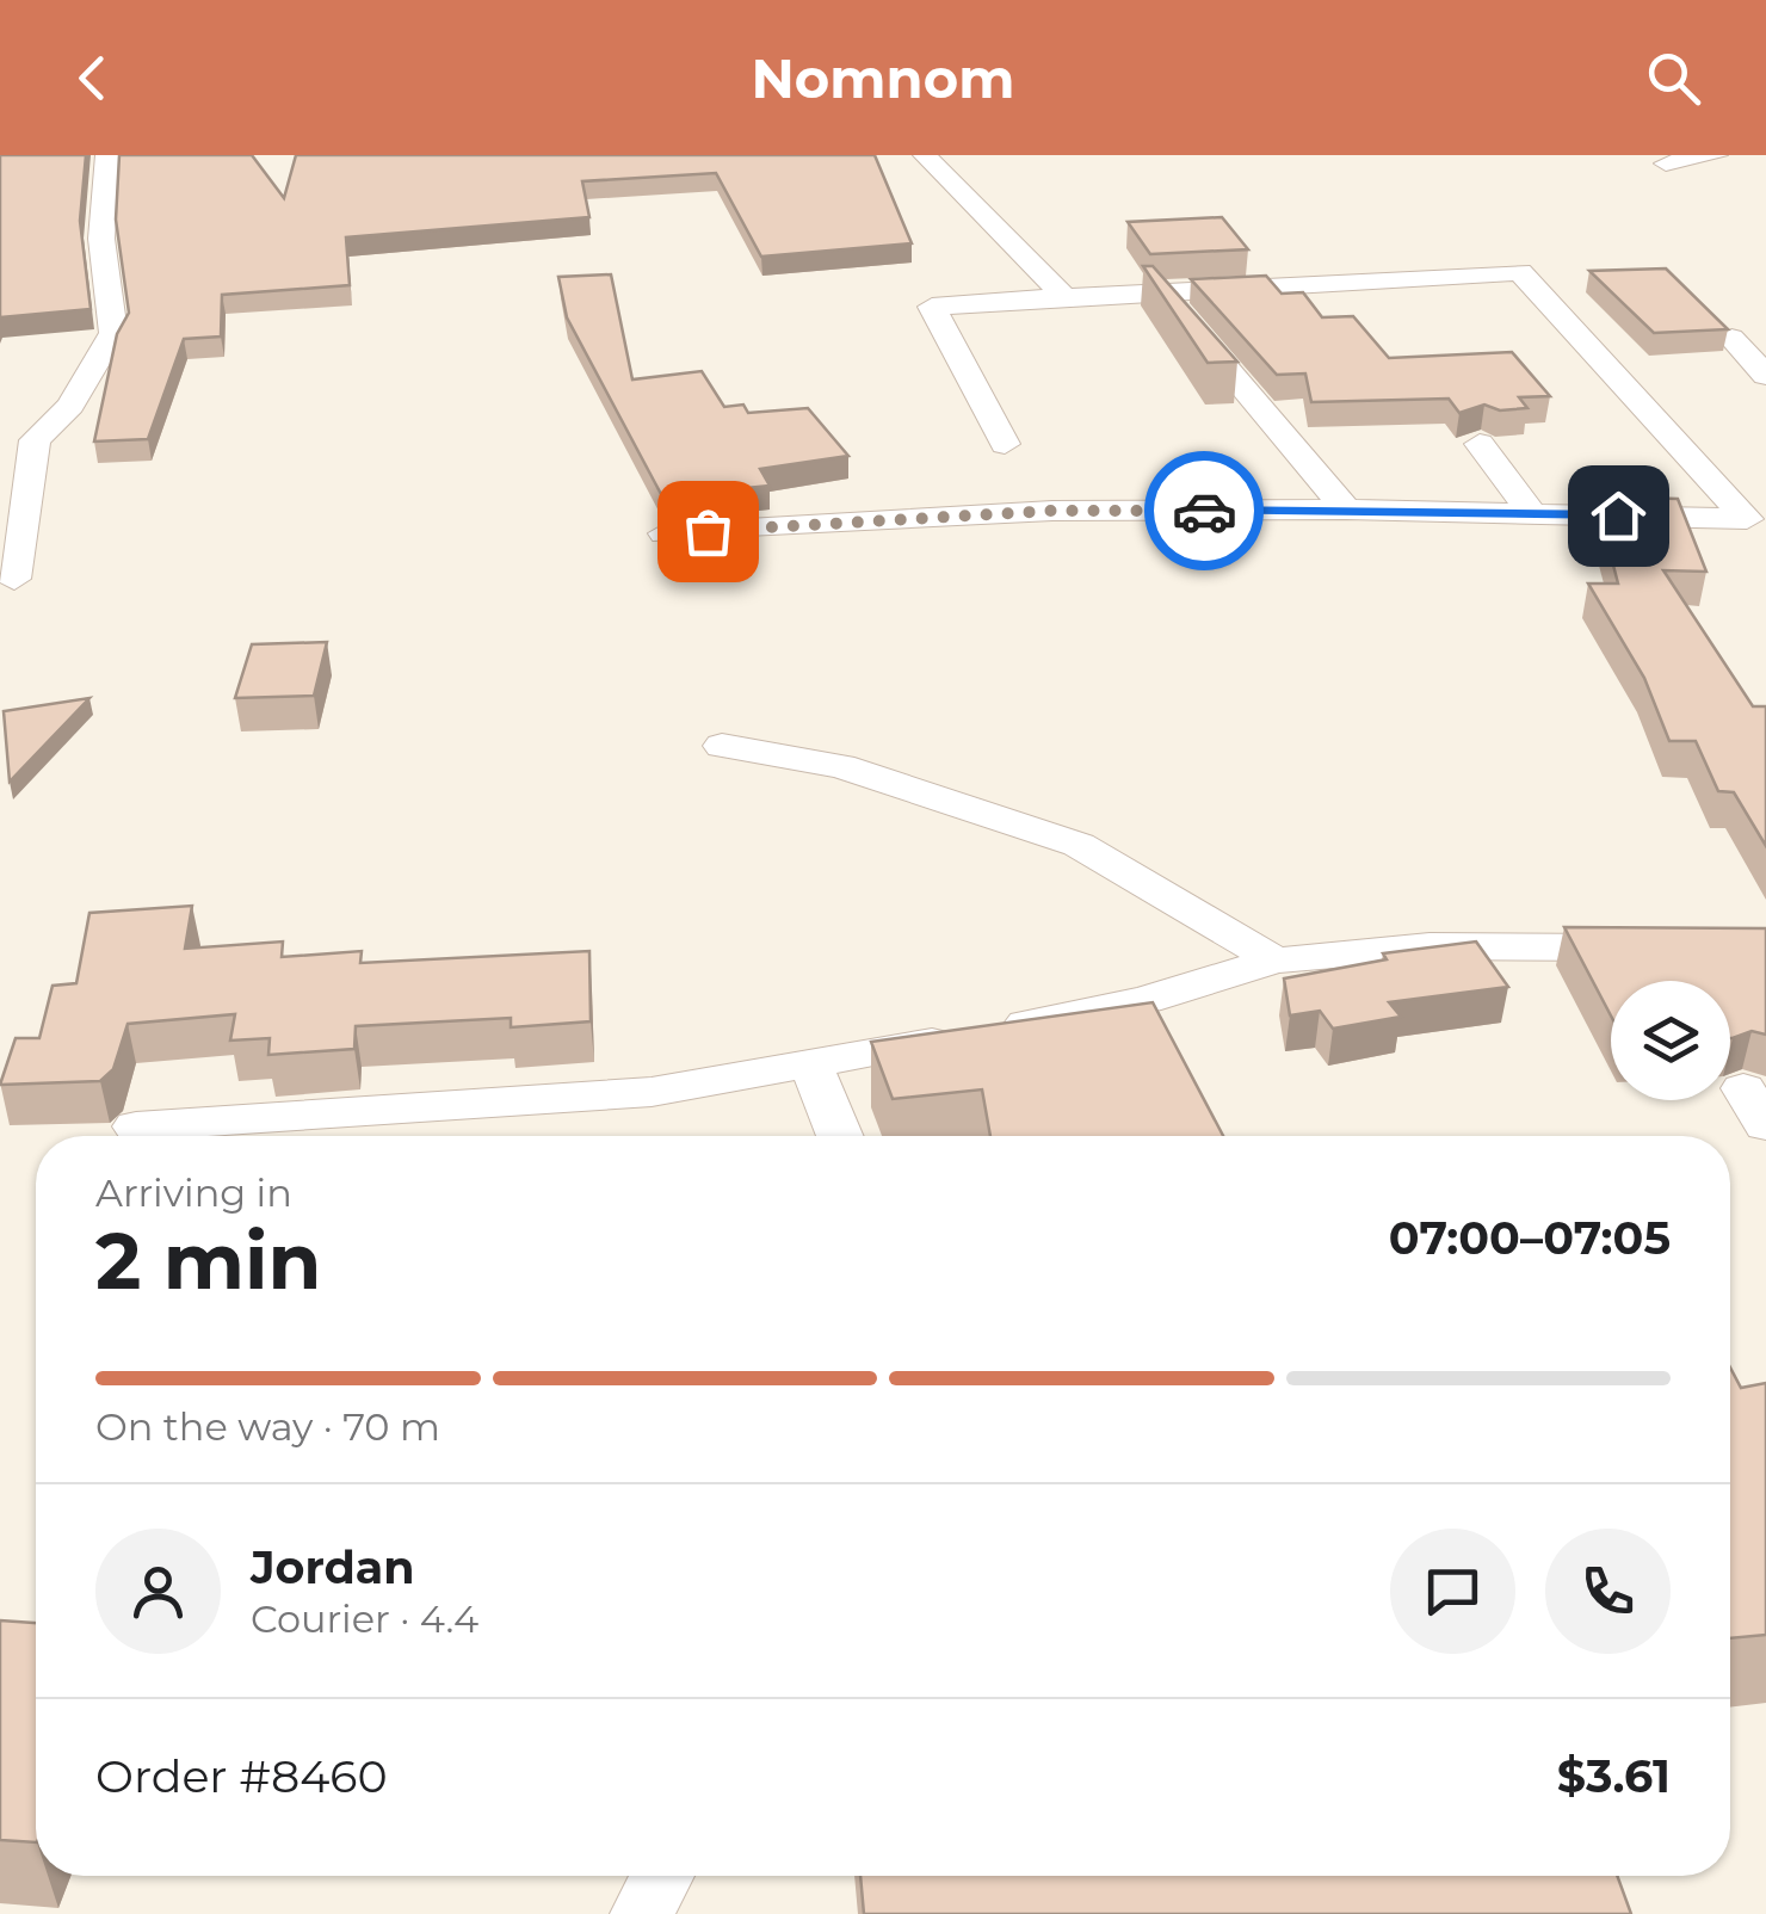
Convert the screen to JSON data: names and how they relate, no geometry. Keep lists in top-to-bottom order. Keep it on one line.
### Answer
{"page":{"header":"Nomnom","heading":["2 min","Arriving in","07:00–07:05"],"panel":["Jordan","Courier · 4.4","Order #8460","$3.61"],"bar":"On the way · 70 m"}}
